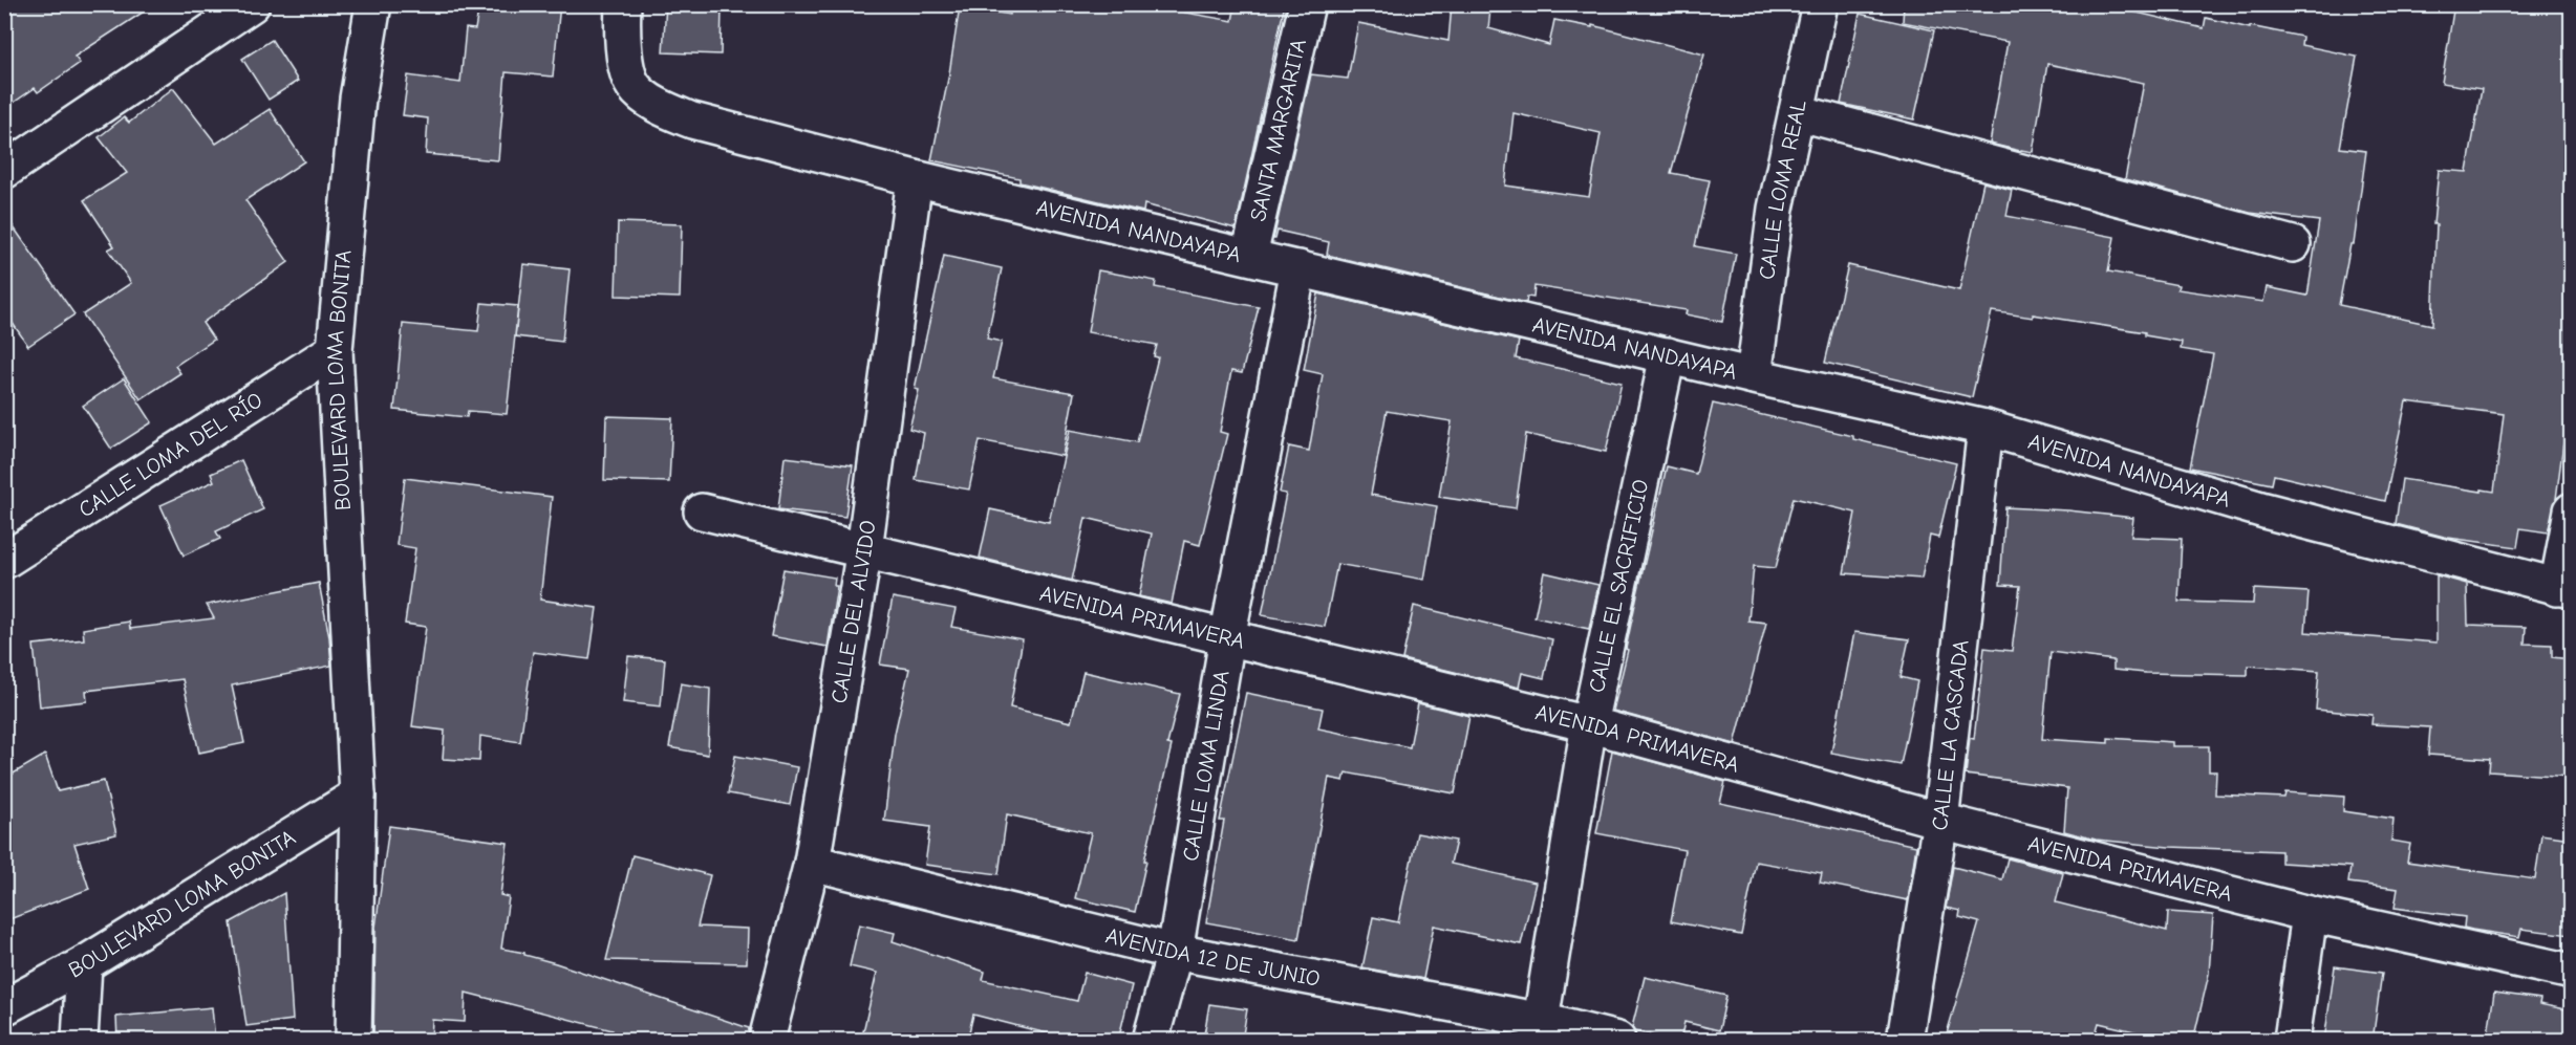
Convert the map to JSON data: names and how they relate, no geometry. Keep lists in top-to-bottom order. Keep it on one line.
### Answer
{"streets":{"street":["SANTA MARGARITA","CALLE LOMA REAL","AVENIDA NANDAYAPA","BOULEVARD LOMA BONITA","CALLE LOMA DEL RÍO","CALLE EL SACRIFICIO","CALLE DEL ALVIDO","AVENIDA PRIMAVERA","CALLE LA CASCADA","CALLE LOMA LINDA","AVENIDA 12 DE JUNIO"]},"crossings":[["SANTA MARGARITA","AVENIDA NANDAYAPA"],["CALLE LOMA REAL","AVENIDA NANDAYAPA"],["AVENIDA NANDAYAPA","CALLE EL SACRIFICIO"],["AVENIDA NANDAYAPA","CALLE DEL ALVIDO"],["AVENIDA NANDAYAPA","CALLE LA CASCADA"],["AVENIDA NANDAYAPA","CALLE LOMA LINDA"],["BOULEVARD LOMA BONITA","CALLE LOMA DEL RÍO"],["CALLE EL SACRIFICIO","AVENIDA PRIMAVERA"],["CALLE EL SACRIFICIO","AVENIDA 12 DE JUNIO"],["CALLE DEL ALVIDO","AVENIDA PRIMAVERA"],["CALLE DEL ALVIDO","AVENIDA 12 DE JUNIO"],["AVENIDA PRIMAVERA","CALLE LA CASCADA"],["AVENIDA PRIMAVERA","CALLE LOMA LINDA"],["CALLE LOMA LINDA","AVENIDA 12 DE JUNIO"]]}
